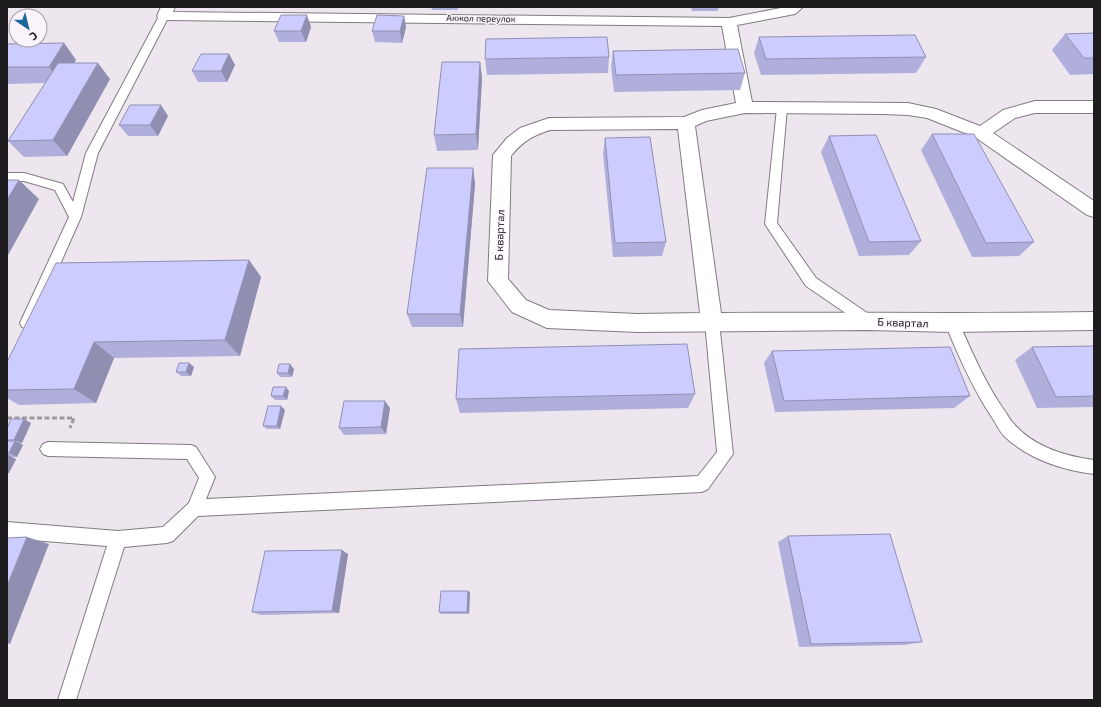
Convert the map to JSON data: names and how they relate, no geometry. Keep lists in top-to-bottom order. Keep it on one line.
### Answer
{"streets":{"street":["Акжол переулок","Б квартал"]},"north":"bottom right"}
